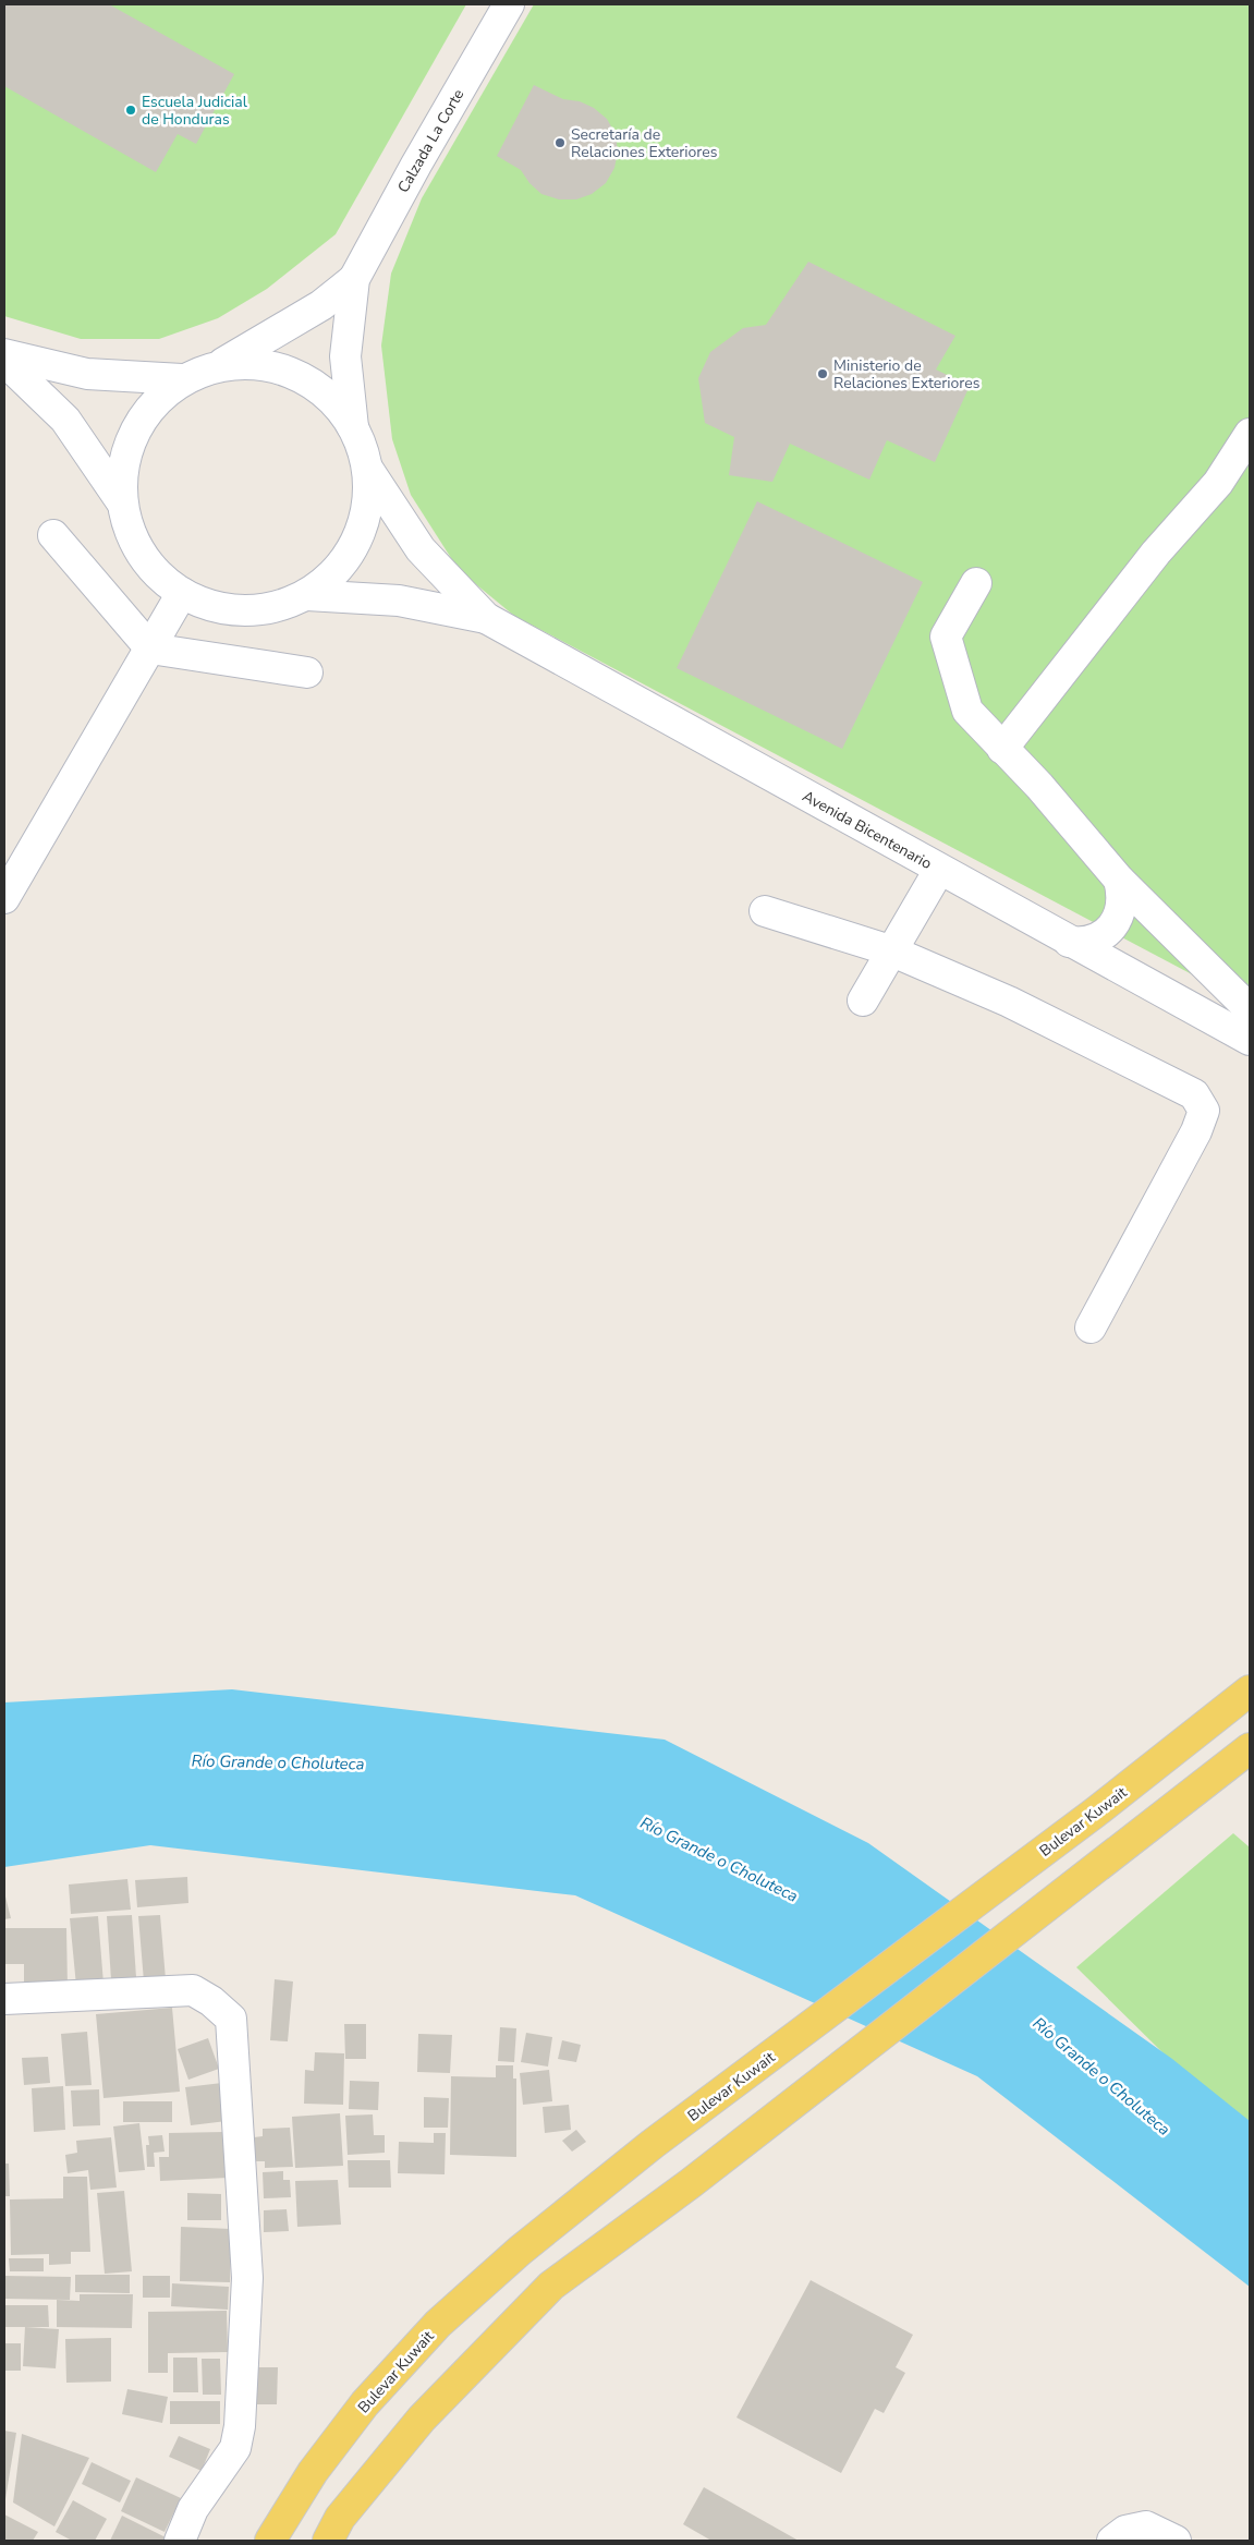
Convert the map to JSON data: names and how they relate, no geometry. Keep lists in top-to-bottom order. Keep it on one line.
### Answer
{"streets":{"main road":["Bulevar Kuwait"],"street":["Calzada La Corte","Avenida Bicentenario"]},"water":["Río Grande o Choluteca"],"places":["Escuela Judicial de Honduras","Secretaría de Relaciones Exteriores","Ministerio de Relaciones Exteriores"]}
